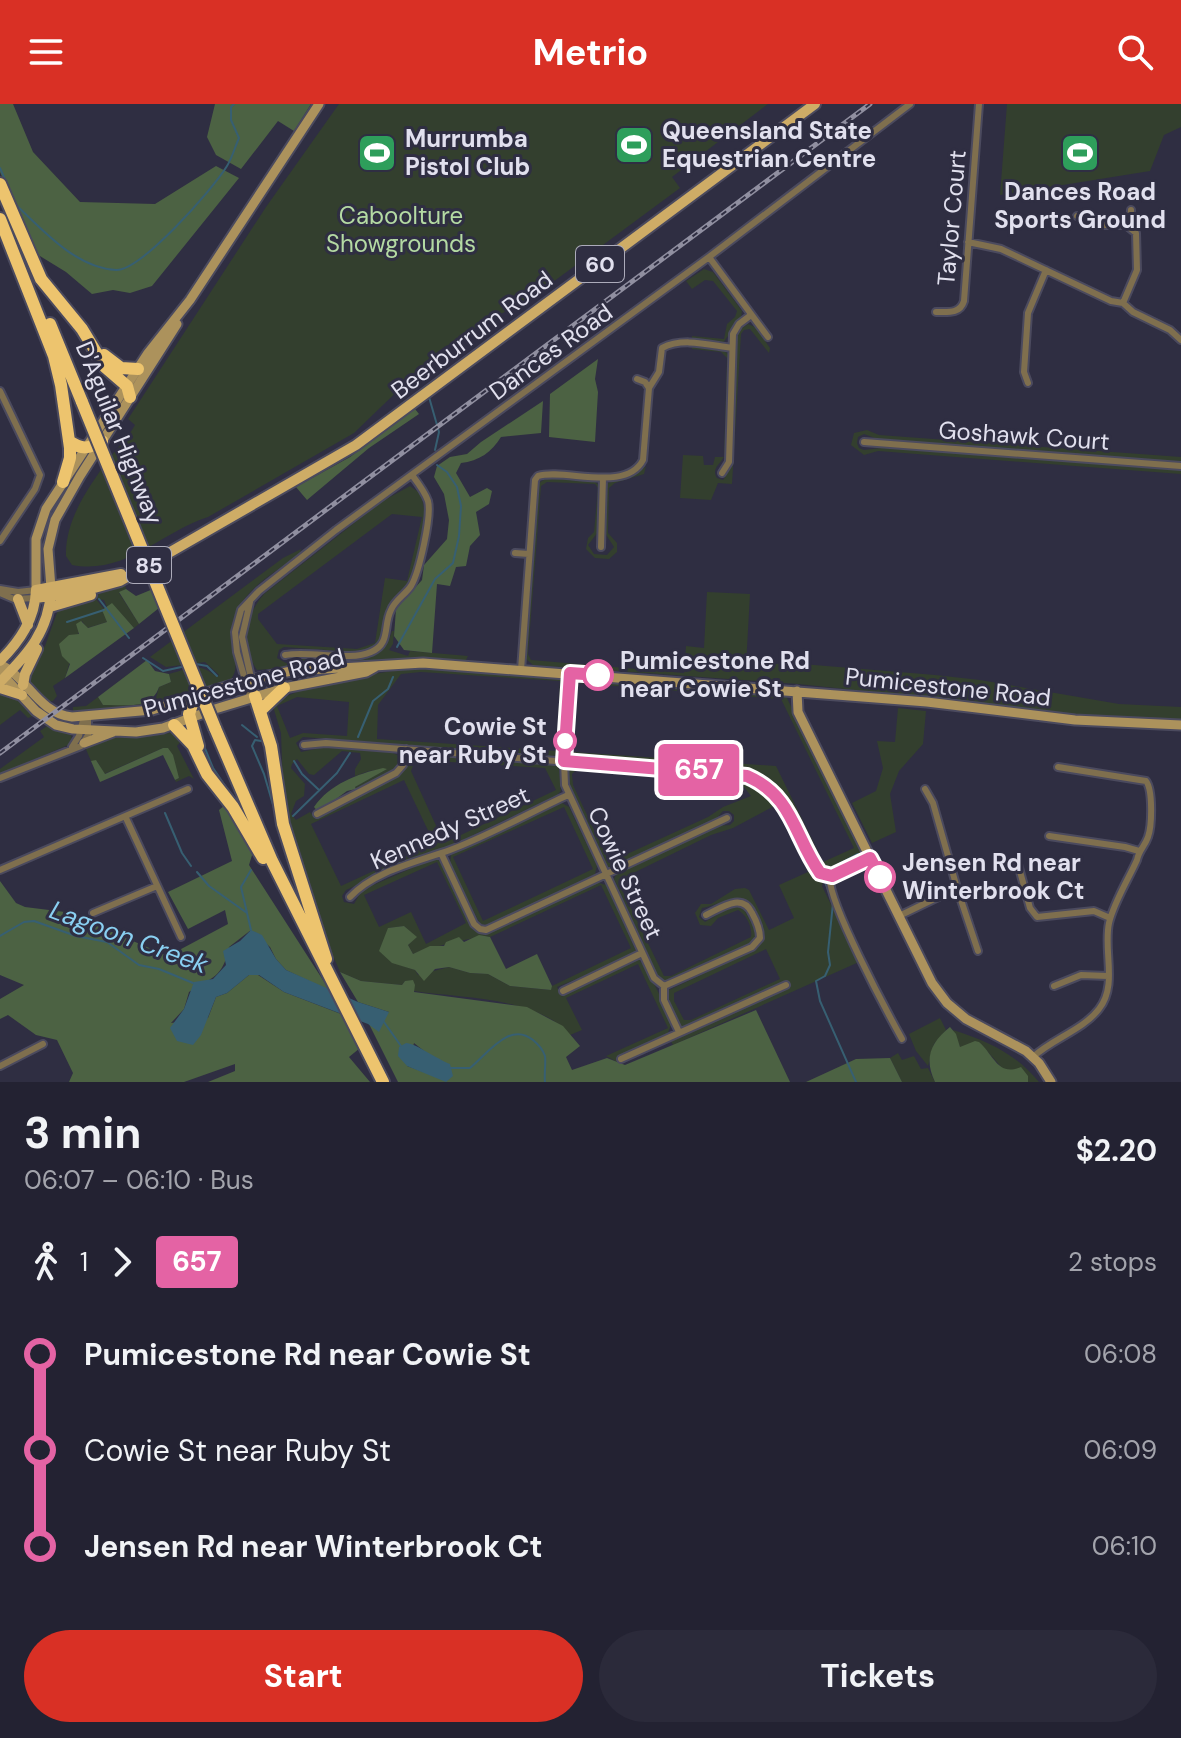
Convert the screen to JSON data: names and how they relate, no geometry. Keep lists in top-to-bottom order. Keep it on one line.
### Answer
{"streets":{"highway":["D'Aguilar Highway","85"],"main road":["60","Beerburrum Road","Pumicestone Road"],"street":["Taylor Court","Dances Road","Goshawk Court","Kennedy Street","Cowie Street"]},"crossings":[["Dances Road","Pumicestone Road"],["Pumicestone Road","Cowie Street"],["Kennedy Street","Cowie Street"]],"water":["Lagoon Creek"],"parks":["Caboolture Showgrounds"],"places":{"sports":["Queensland State Equestrian Centre","Murrumba Pistol Club","Dances Road Sports Ground"],"other":["Pumicestone Rd near Cowie St","Cowie St near Ruby St","Jensen Rd near Winterbrook Ct"]},"lines":["bus line 657"],"page":{"header":"Metrio","on_map":"657","heading":["3 min","06:07 – 06:10 · Bus","$2.20"],"legs":["1","657","2 stops"],"list":[{"name":"Pumicestone Rd near Cowie St","value":"06:08"},{"name":"Cowie St near Ruby St","value":"06:09"},{"name":"Jensen Rd near Winterbrook Ct","value":"06:10"}],"buttons":["Start","Tickets"]}}
